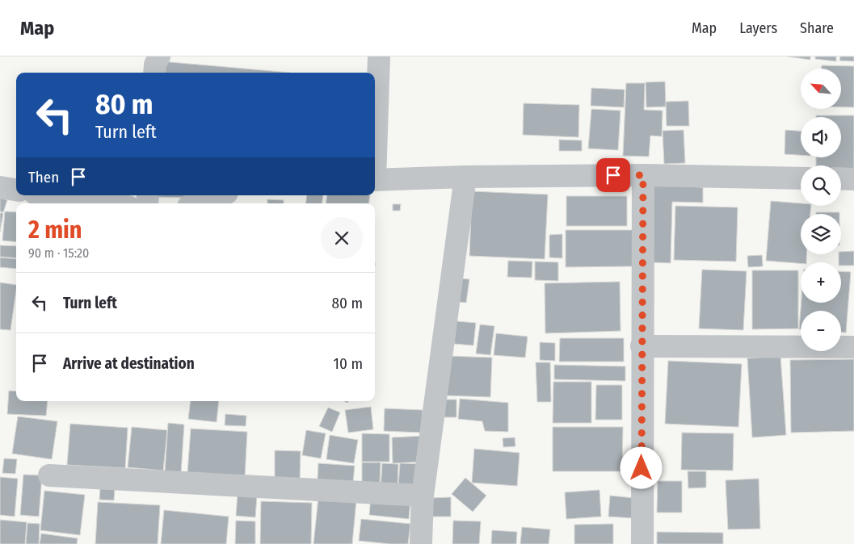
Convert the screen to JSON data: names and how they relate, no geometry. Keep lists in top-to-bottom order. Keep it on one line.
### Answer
{"north":"top left","page":{"header":"Map","nav":["Map","Layers","Share"],"map_buttons":["+","−"],"turn":["80 m","Turn left"],"then":"Then","heading":["2 min","90 m · 15:20"],"list":[{"name":"Turn left","value":"80 m"},{"name":"Arrive at destination","value":"10 m"}]}}
